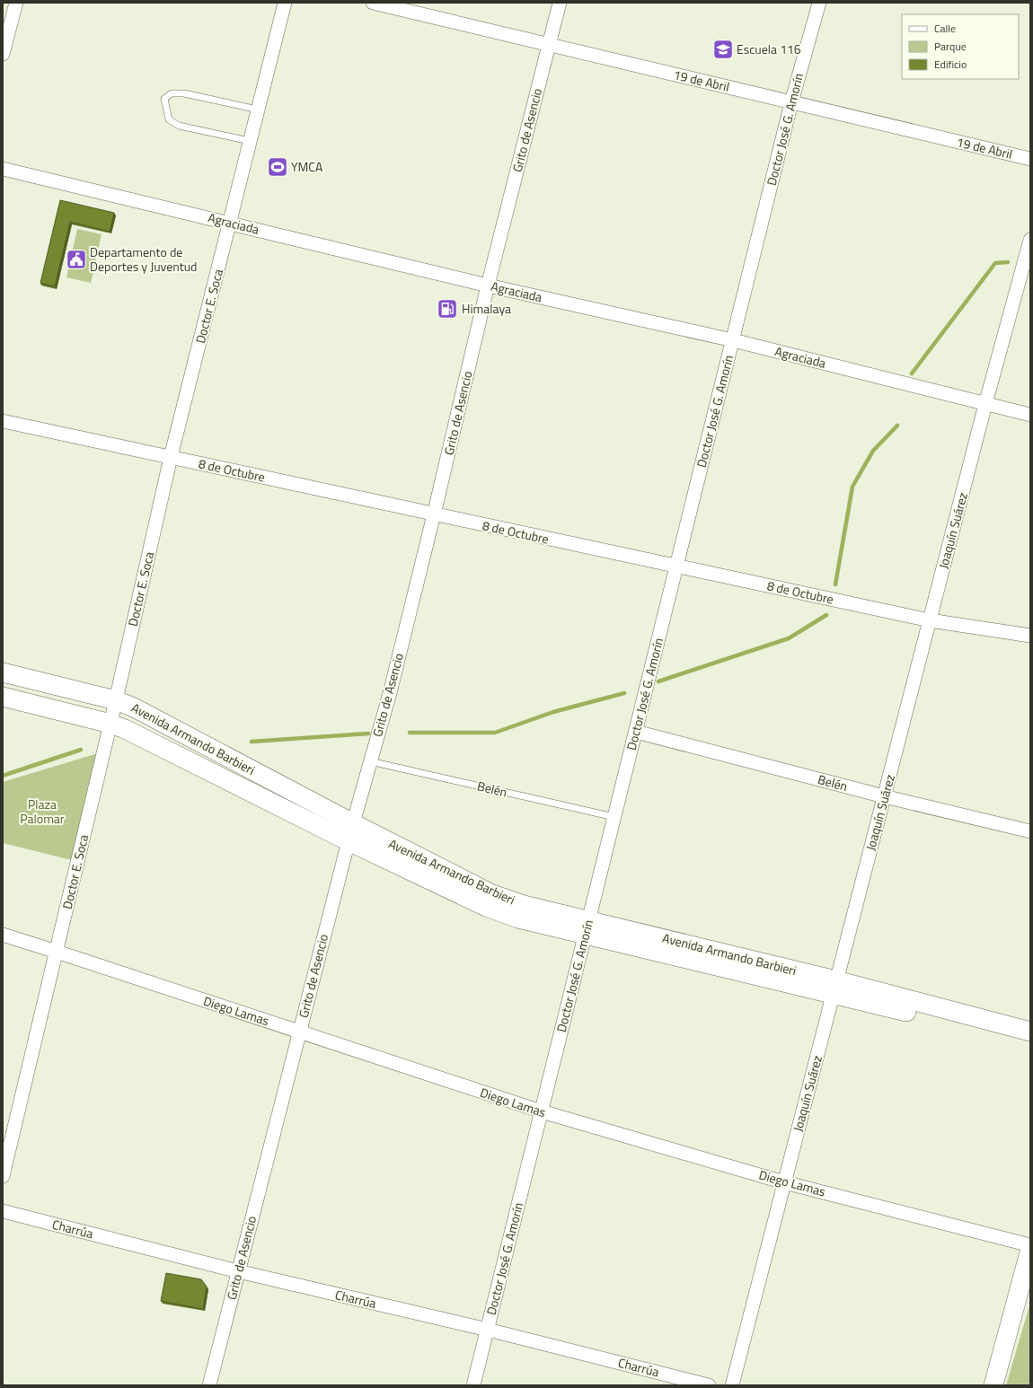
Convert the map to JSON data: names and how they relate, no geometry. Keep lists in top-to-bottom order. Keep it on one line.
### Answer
{"streets":{"street":["19 de Abril","Doctor José G. Amorín","Grito de Asencio","Agraciada","Doctor E. Soca","8 de Octubre","Joaquín Suárez","Avenida Armando Barbieri","Belén","Diego Lamas","Charrúa"]},"crossings":[["19 de Abril","Doctor José G. Amorín"],["19 de Abril","Grito de Asencio"],["Doctor José G. Amorín","Agraciada"],["Doctor José G. Amorín","8 de Octubre"],["Doctor José G. Amorín","Avenida Armando Barbieri"],["Doctor José G. Amorín","Belén"],["Doctor José G. Amorín","Diego Lamas"],["Doctor José G. Amorín","Charrúa"],["Grito de Asencio","Agraciada"],["Grito de Asencio","8 de Octubre"],["Grito de Asencio","Avenida Armando Barbieri"],["Grito de Asencio","Belén"],["Grito de Asencio","Diego Lamas"],["Grito de Asencio","Charrúa"],["Agraciada","Doctor E. Soca"],["Agraciada","Joaquín Suárez"],["Doctor E. Soca","8 de Octubre"],["Doctor E. Soca","Avenida Armando Barbieri"],["Doctor E. Soca","Diego Lamas"],["8 de Octubre","Joaquín Suárez"],["Joaquín Suárez","Avenida Armando Barbieri"],["Joaquín Suárez","Belén"],["Joaquín Suárez","Diego Lamas"]],"parks":["Plaza Palomar"],"places":{"school or university":["Escuela 116"],"sports":["YMCA"],"public building":["Departamento de Deportes y Juventud"],"fuel station":["Himalaya"]},"legend":["Calle","Parque","Edificio"]}
